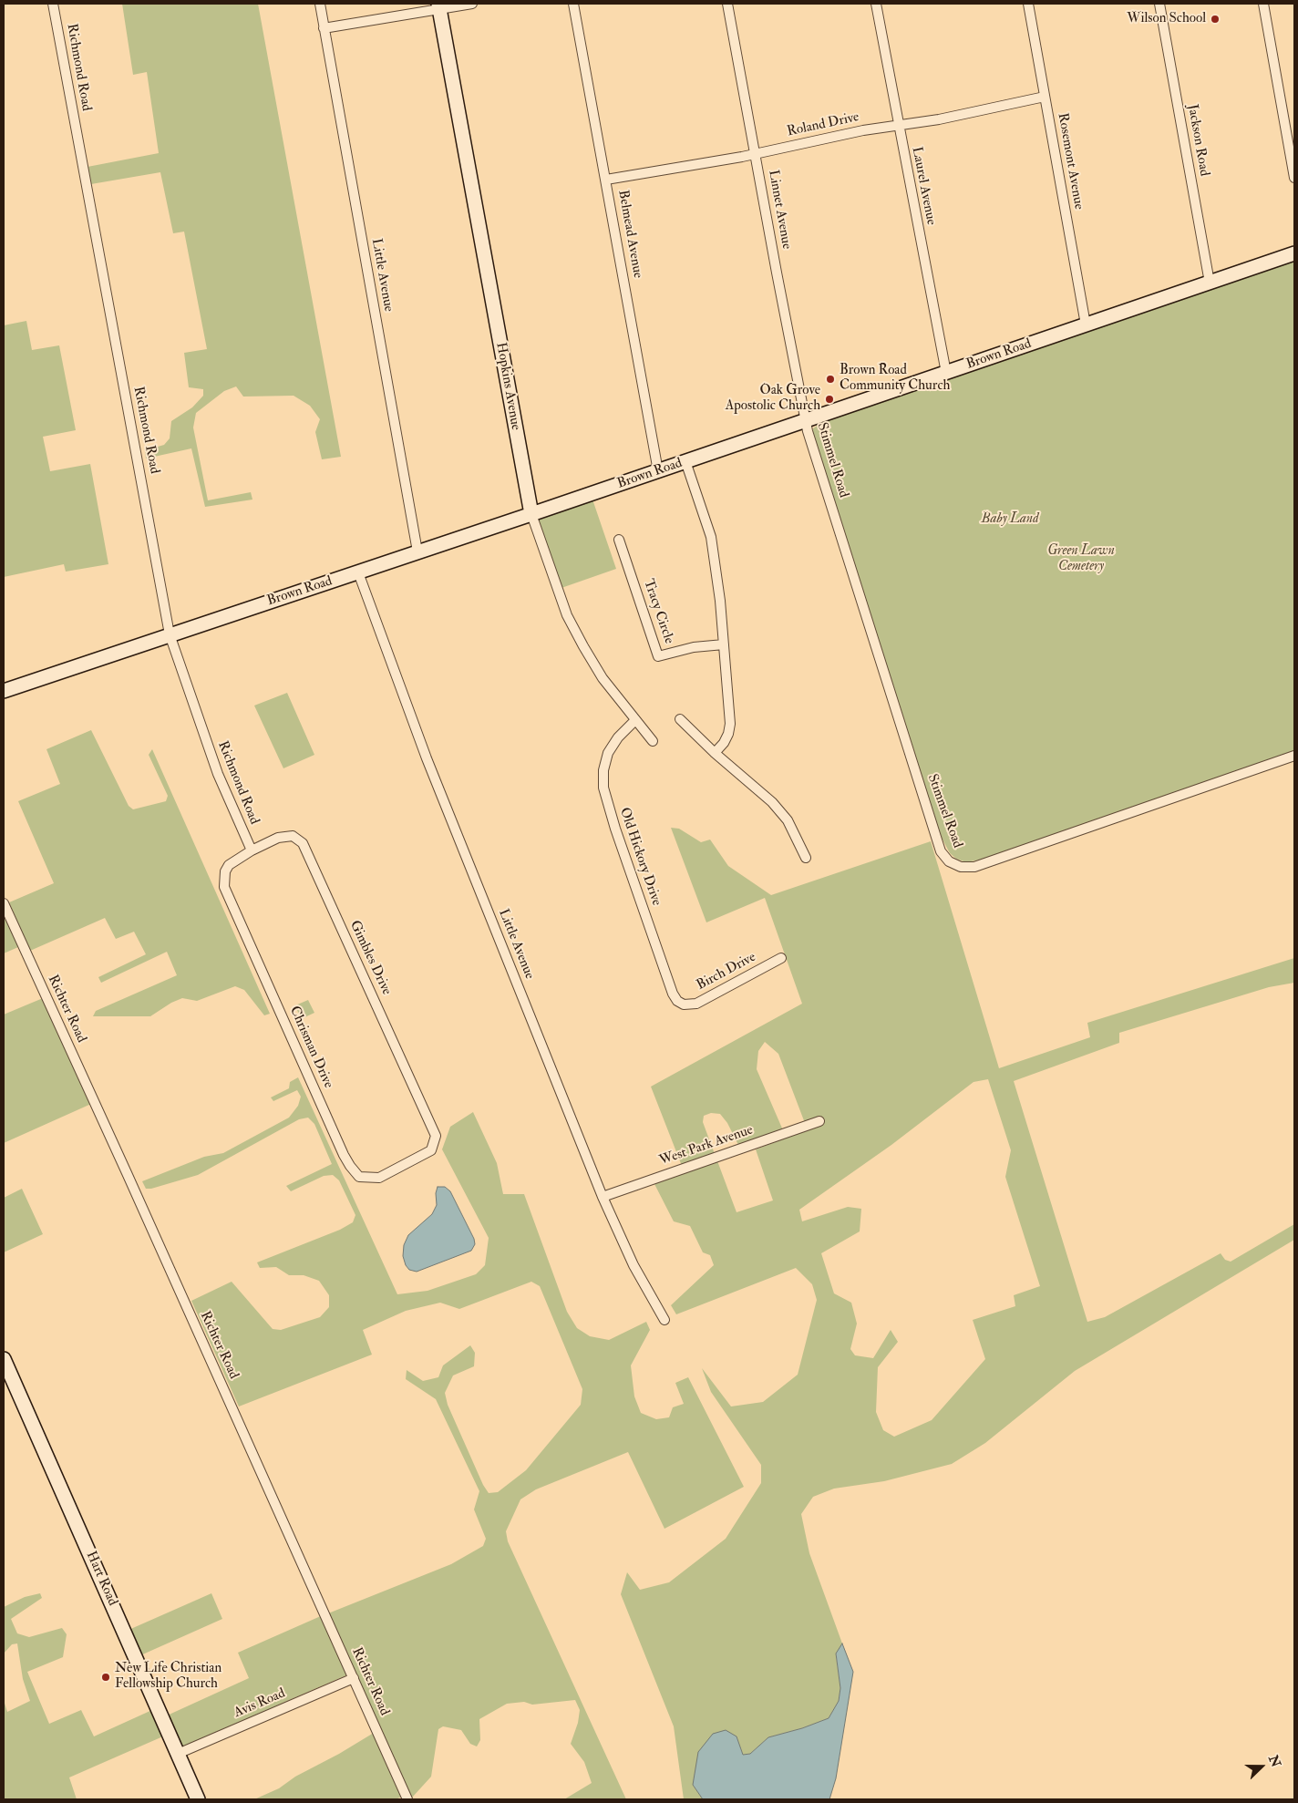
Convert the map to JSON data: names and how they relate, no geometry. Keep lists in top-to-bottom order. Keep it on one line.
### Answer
{"streets":{"main road":["Brown Road","Hopkins Avenue","Hart Road"],"street":["Richmond Road","Roland Drive","Jackson Road","Rosemont Avenue","Laurel Avenue","Linnet Avenue","Belmead Avenue","Little Avenue","Stimmel Road","Tracy Circle","Old Hickory Drive","Gimbles Drive","Birch Drive","Richter Road","Chrisman Drive","West Park Avenue","Avis Road"]},"crossings":[["Richmond Road","Brown Road"],["Richmond Road","Gimbles Drive"],["Richmond Road","Chrisman Drive"],["Roland Drive","Rosemont Avenue"],["Roland Drive","Laurel Avenue"],["Roland Drive","Linnet Avenue"],["Roland Drive","Belmead Avenue"],["Jackson Road","Brown Road"],["Rosemont Avenue","Brown Road"],["Laurel Avenue","Brown Road"],["Linnet Avenue","Brown Road"],["Linnet Avenue","Stimmel Road"],["Belmead Avenue","Brown Road"],["Little Avenue","Brown Road"],["Little Avenue","West Park Avenue"],["Brown Road","Hopkins Avenue"],["Brown Road","Stimmel Road"],["Hopkins Avenue","Old Hickory Drive"],["Old Hickory Drive","Birch Drive"],["Gimbles Drive","Chrisman Drive"],["Richter Road","Avis Road"],["Hart Road","Avis Road"]],"parks":["Baby Land","Green Lawn Cemetery"],"places":["Wilson School","Brown Road Community Church","Oak Grove Apostolic Church","New Life Christian Fellowship Church"],"north":"right"}
